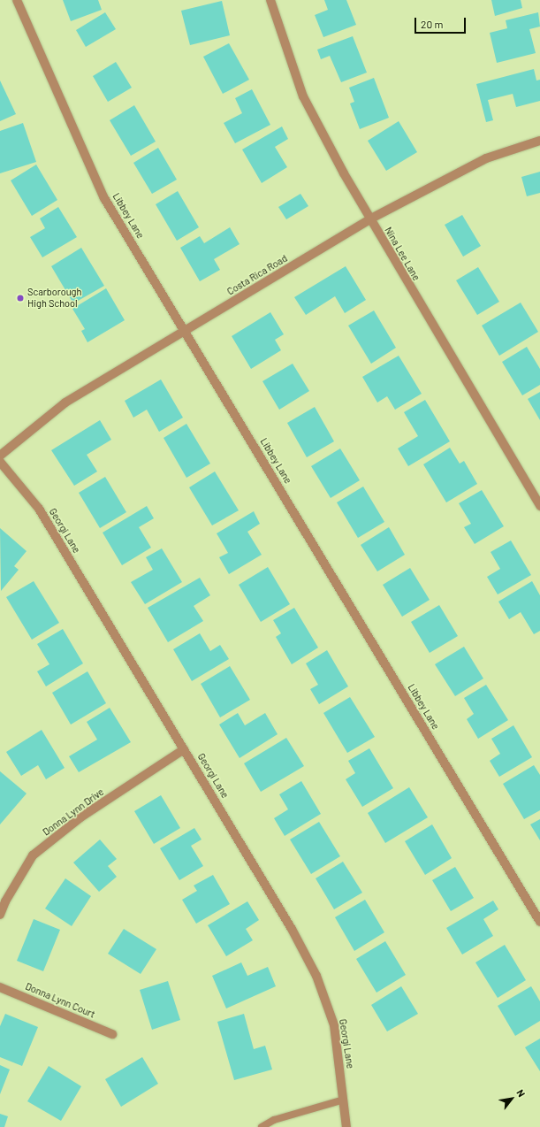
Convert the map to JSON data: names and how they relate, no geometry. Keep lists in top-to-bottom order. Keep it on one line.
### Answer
{"streets":{"street":["Libbey Lane","Nina Lee Lane","Costa Rica Road","Georgi Lane","Donna Lynn Drive","Donna Lynn Court"]},"crossings":[["Libbey Lane","Costa Rica Road"],["Nina Lee Lane","Costa Rica Road"],["Georgi Lane","Donna Lynn Drive"]],"places":["Scarborough High School"],"scale_bar":"20 m","north":"top right"}
